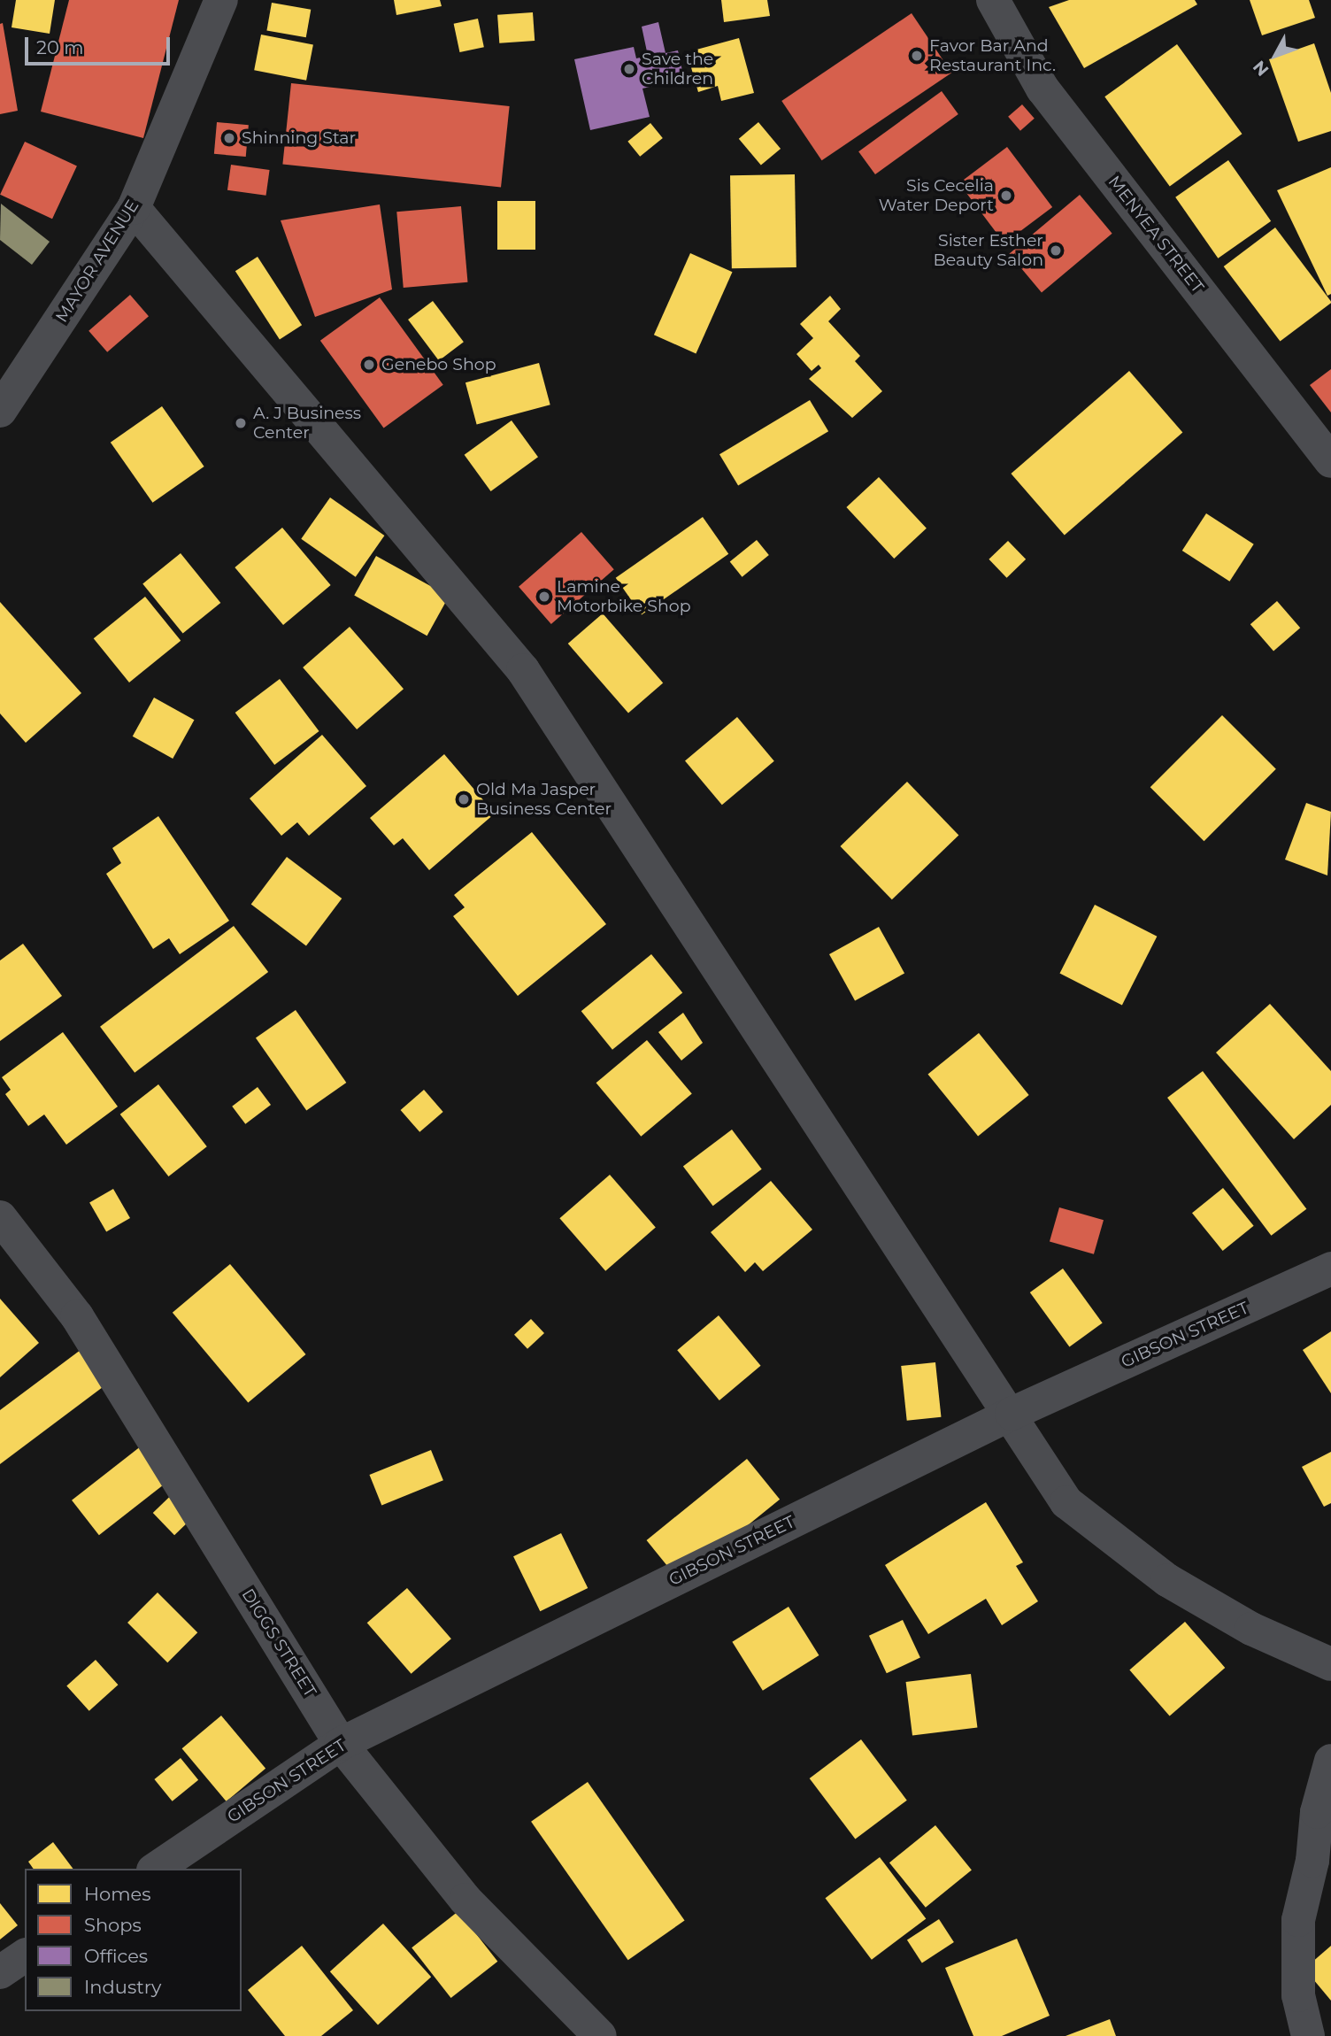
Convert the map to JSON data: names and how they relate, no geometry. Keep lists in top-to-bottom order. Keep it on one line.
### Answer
{"streets":{"street":["MENYEA STREET","MAYOR AVENUE","GIBSON STREET","DIGGS STREET"]},"crossings":[["GIBSON STREET","DIGGS STREET"]],"places":["Favor Bar And Restaurant Inc.","Save the Children","Shinning Star","Sis Cecelia Water Deport","Sister Esther Beauty Salon","Genebo Shop","A. J Business Center","Lamine Motorbike Shop","Old Ma Jasper Business Center"],"legend":["Homes","Shops","Offices","Industry"],"scale_bar":"20 m","north":"bottom left"}
